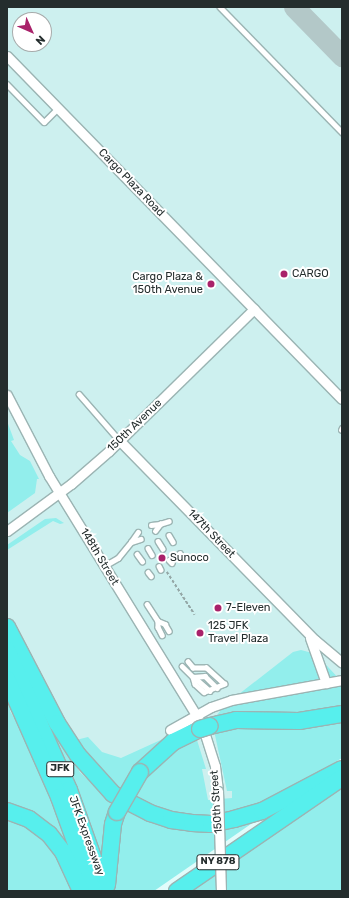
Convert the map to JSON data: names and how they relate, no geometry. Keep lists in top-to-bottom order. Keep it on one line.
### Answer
{"streets":{"highway":["JFK","JFK Expressway","NY 878"],"street":["Cargo Plaza Road","150th Avenue","147th Street","148th Street","150th Street"]},"crossings":[["Cargo Plaza Road","150th Avenue"],["150th Avenue","147th Street"],["150th Avenue","148th Street"],["148th Street","150th Street"]],"places":["CARGO","Cargo Plaza & 150th Avenue","Sunoco","7-Eleven","125 JFK Travel Plaza"],"north":"bottom right"}
